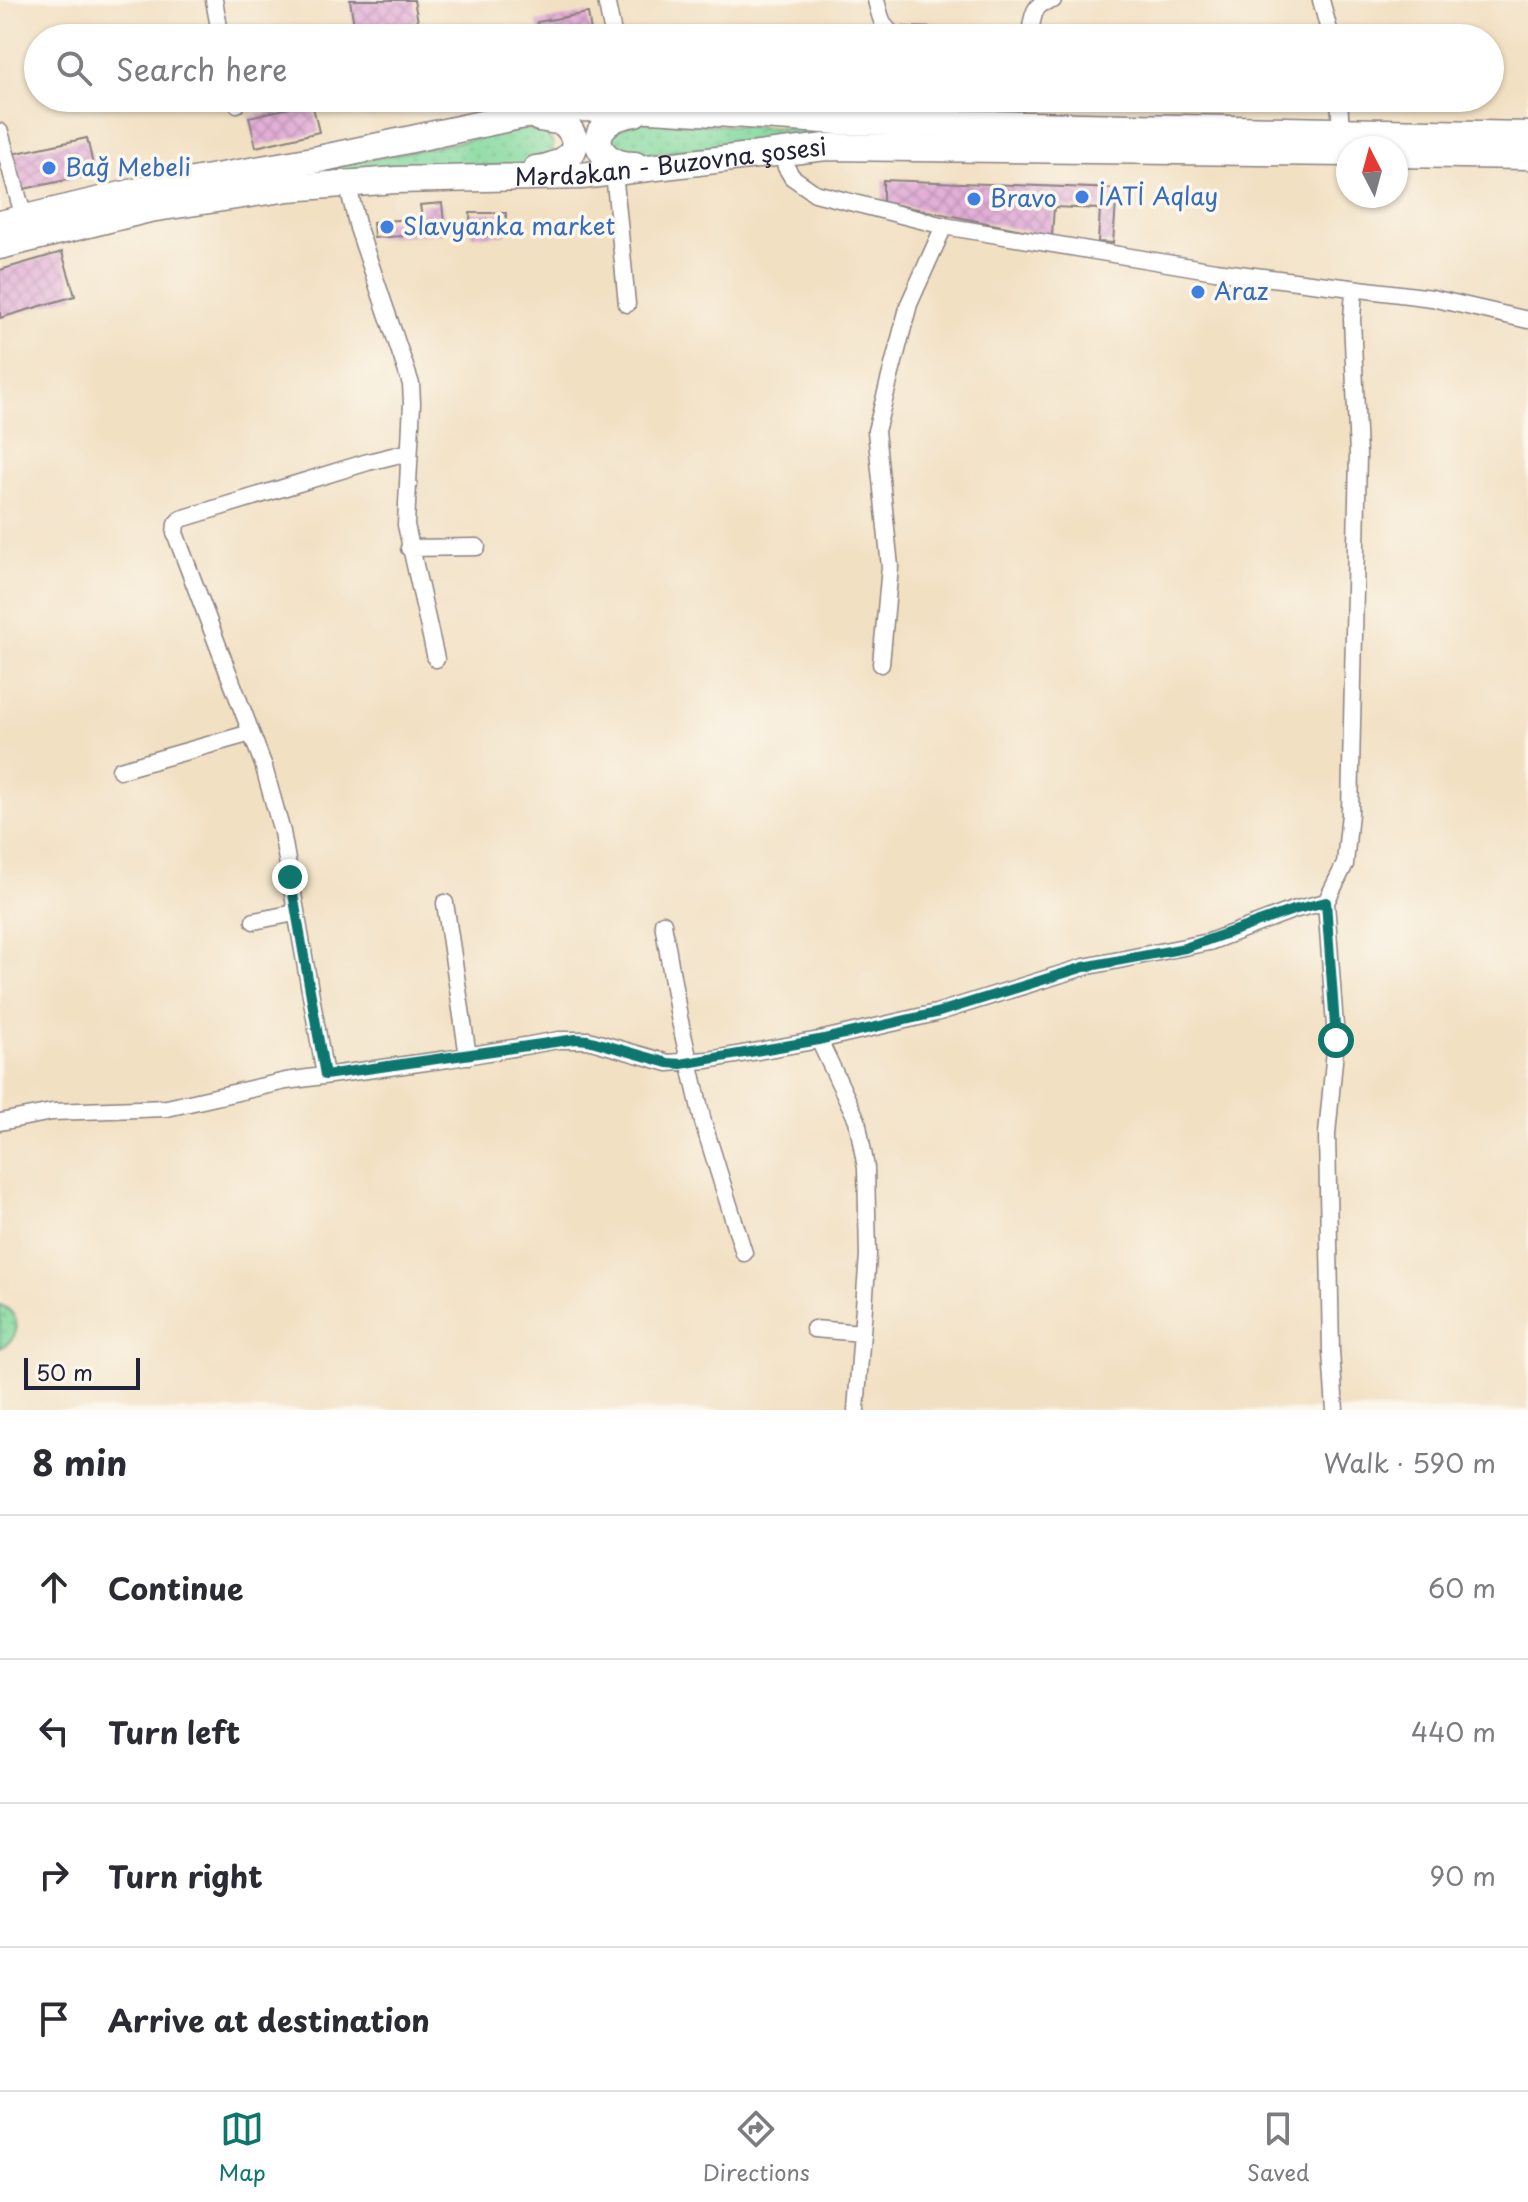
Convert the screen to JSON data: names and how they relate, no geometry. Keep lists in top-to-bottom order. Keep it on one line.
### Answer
{"streets":{"main road":["Mərdəkan - Buzovna şosesi"]},"places":["Bağ Mebeli","İATİ Aqlay","Bravo","Slavyanka market","Araz"],"scale_bar":"50 m","north":"top","page":{"search":"Search here","scale":"50 m","heading":["8 min","Walk · 590 m"],"list":[["Continue","60 m"],["Turn left","440 m"],["Turn right","90 m"],"Arrive at destination"],"nav":["Map","Directions","Saved"]}}
